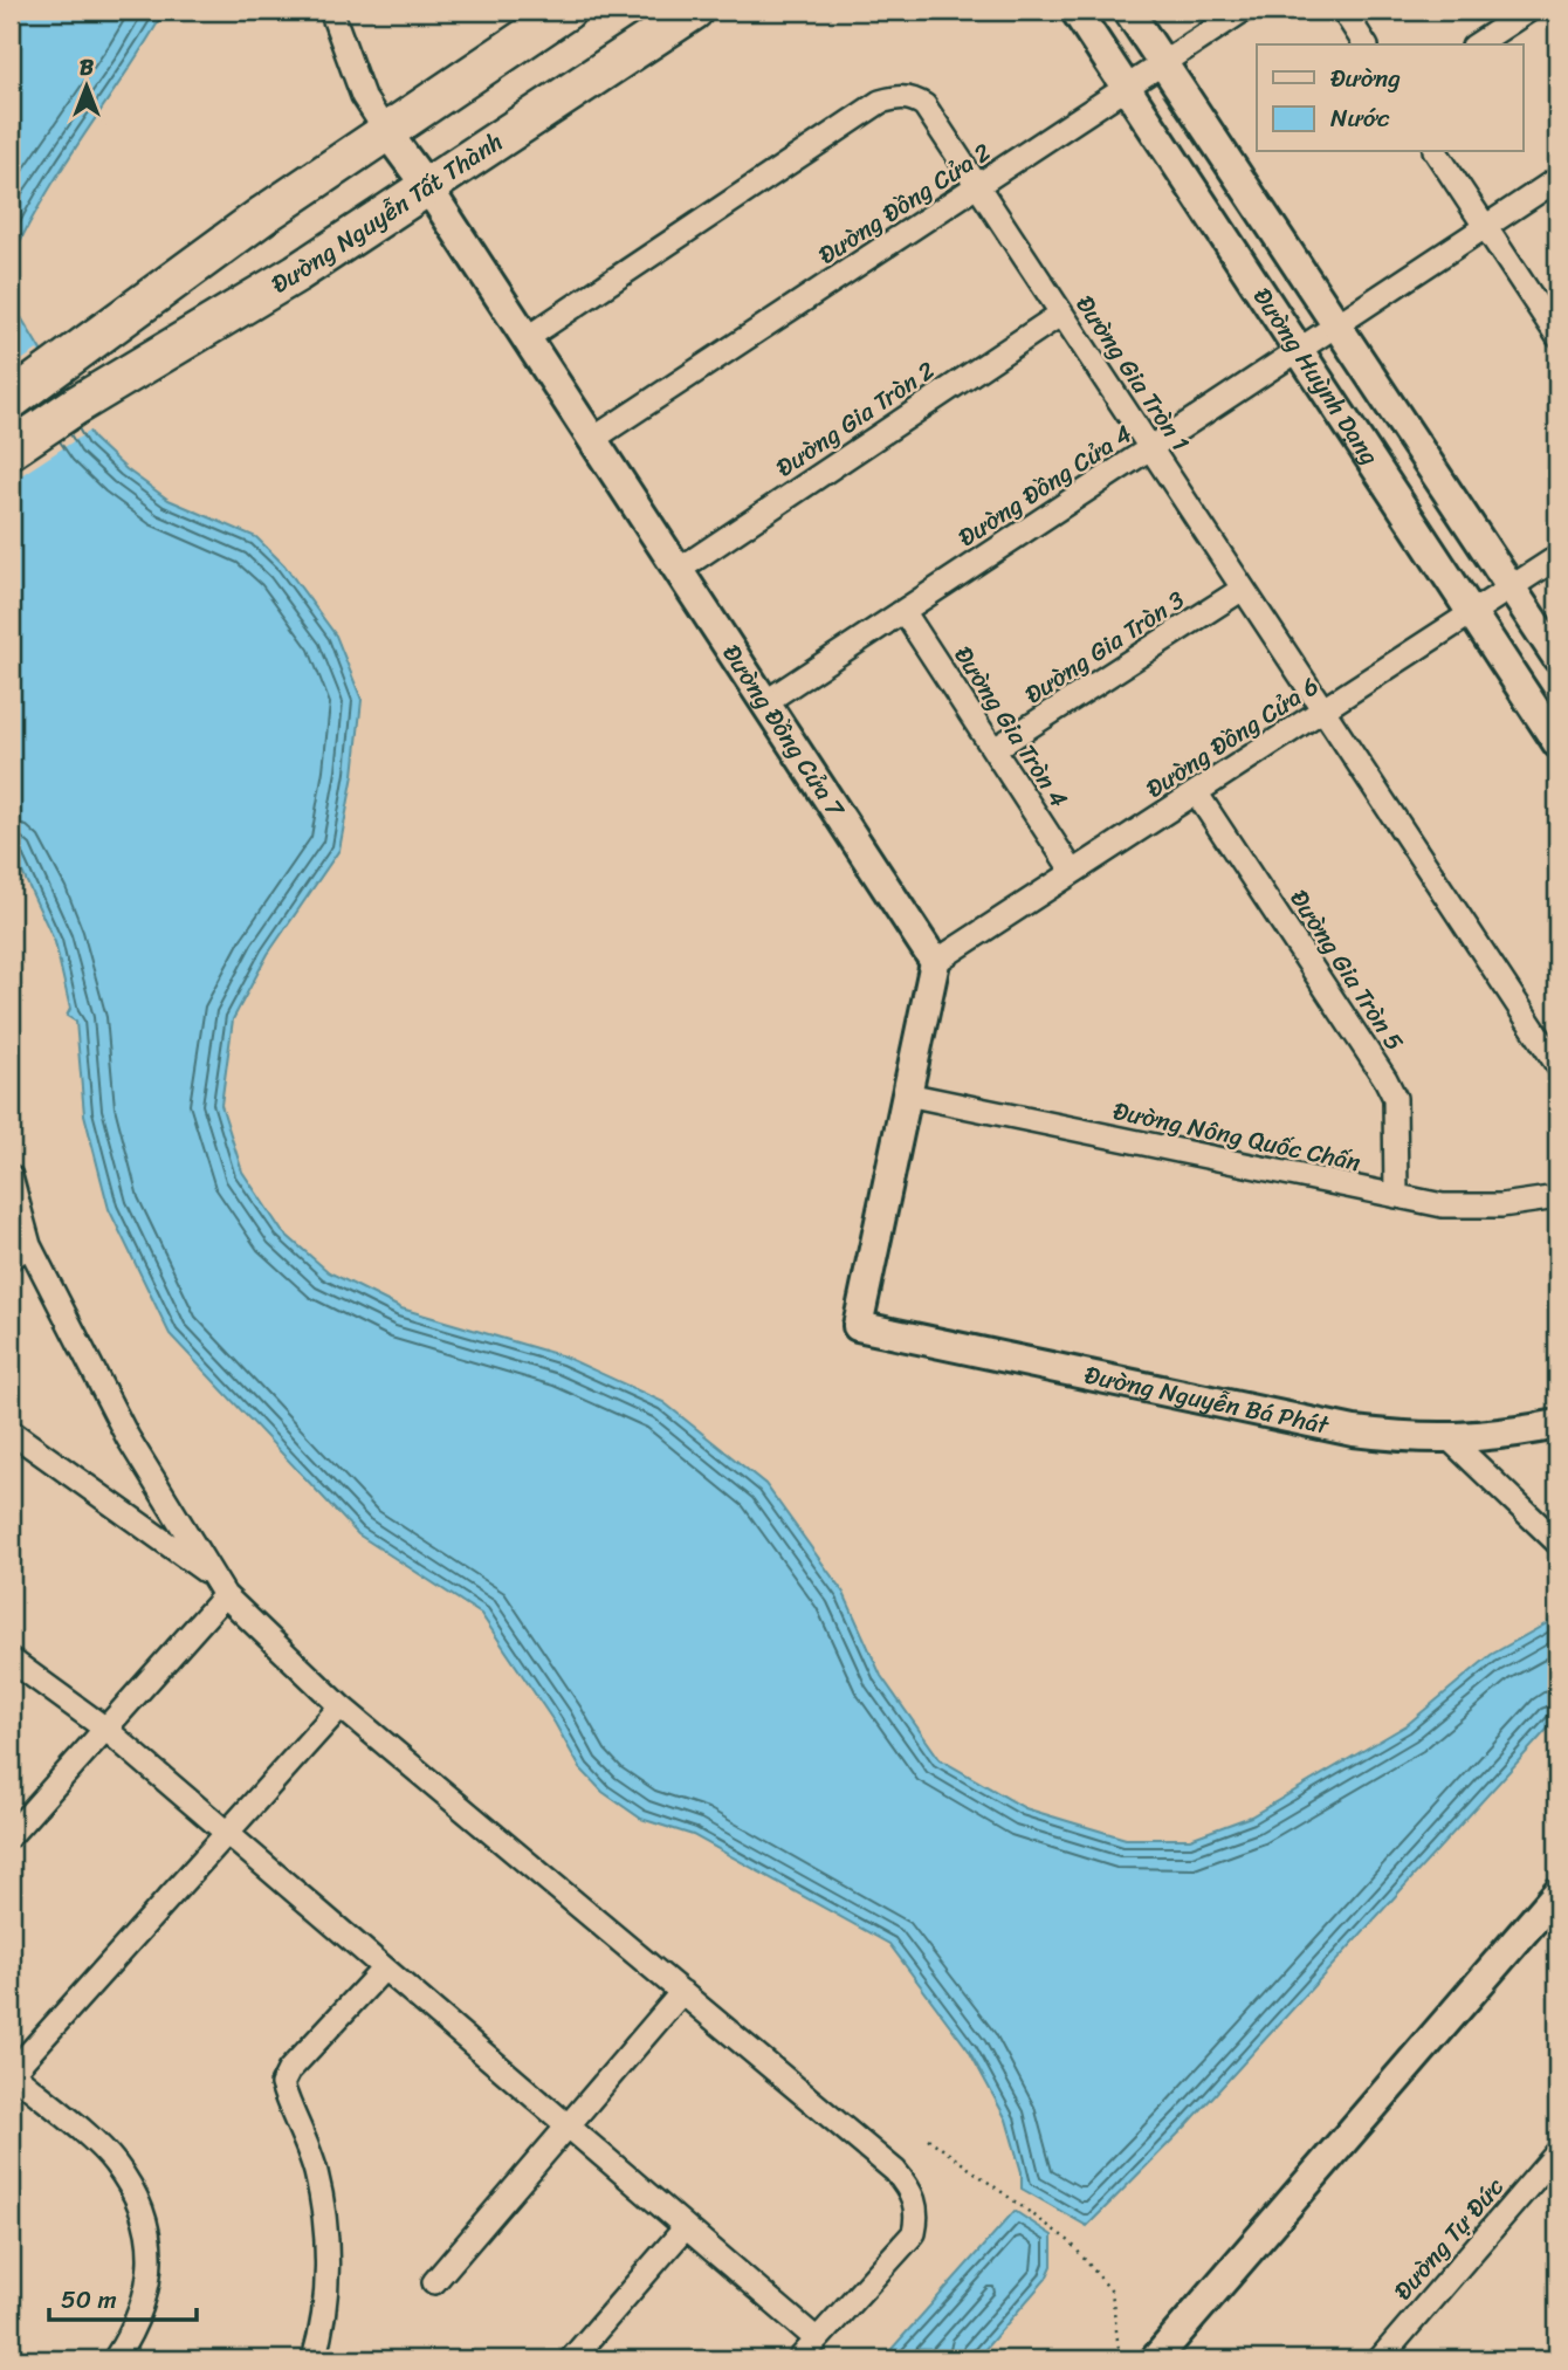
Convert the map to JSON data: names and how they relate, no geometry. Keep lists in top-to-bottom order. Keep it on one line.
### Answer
{"streets":{"main road":["Đường Nguyễn Tất Thành"],"street":["Đường Đồng Cửa 2","Đường Gia Tròn 1","Đường Huỳnh Dạng","Đường Gia Tròn 2","Đường Đồng Cửa 4","Đường Gia Tròn 3","Đường Gia Tròn 4","Đường Đồng Cửa 7","Đường Đồng Cửa 6","Đường Gia Tròn 5","Đường Nông Quốc Chấn","Đường Nguyễn Bá Phát","Đường Tự Đức"]},"crossings":[["Đường Đồng Cửa 2","Đường Gia Tròn 1"],["Đường Đồng Cửa 2","Đường Huỳnh Dạng"],["Đường Đồng Cửa 2","Đường Đồng Cửa 7"],["Đường Nguyễn Tất Thành","Đường Đồng Cửa 7"],["Đường Gia Tròn 1","Đường Gia Tròn 2"],["Đường Gia Tròn 1","Đường Đồng Cửa 4"],["Đường Gia Tròn 1","Đường Gia Tròn 3"],["Đường Gia Tròn 1","Đường Đồng Cửa 7"],["Đường Gia Tròn 1","Đường Đồng Cửa 6"],["Đường Huỳnh Dạng","Đường Đồng Cửa 4"],["Đường Huỳnh Dạng","Đường Đồng Cửa 6"],["Đường Gia Tròn 2","Đường Đồng Cửa 7"],["Đường Đồng Cửa 4","Đường Gia Tròn 4"],["Đường Đồng Cửa 4","Đường Đồng Cửa 7"],["Đường Gia Tròn 3","Đường Gia Tròn 4"],["Đường Gia Tròn 4","Đường Đồng Cửa 6"],["Đường Đồng Cửa 7","Đường Đồng Cửa 6"],["Đường Đồng Cửa 6","Đường Gia Tròn 5"],["Đường Gia Tròn 5","Đường Nông Quốc Chấn"],["Đường Nông Quốc Chấn","Đường Nguyễn Bá Phát"]],"legend":["Đường","Nước"],"scale_bar":"50 m","north":"top"}
